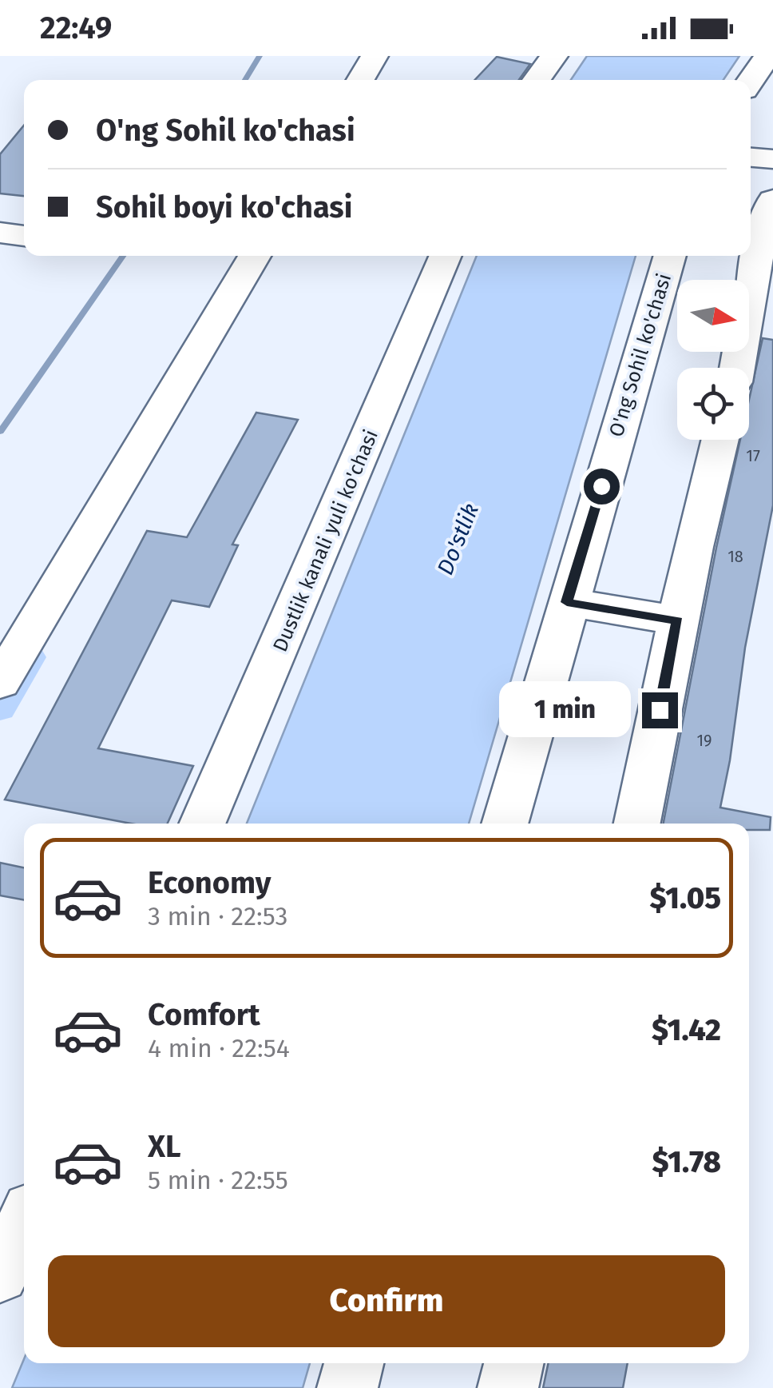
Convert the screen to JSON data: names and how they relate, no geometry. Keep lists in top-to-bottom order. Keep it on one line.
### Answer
{"streets":{"street":["O'ng Sohil ko'chasi","Dustlik kanali yuli ko'chasi"]},"water":["Do'stlik"],"house_numbers":["17","18","19"],"north":"right","page":{"status":"22:49","banner":["O'ng Sohil ko'chasi","Sohil boyi ko'chasi"],"bubble":"1 min","list":[{"name":"Economy","note":"3 min · 22:53","value":"$1.05"},{"name":"Comfort","note":"4 min · 22:54","value":"$1.42"},{"name":"XL","note":"5 min · 22:55","value":"$1.78"}],"buttons":"Confirm"}}
